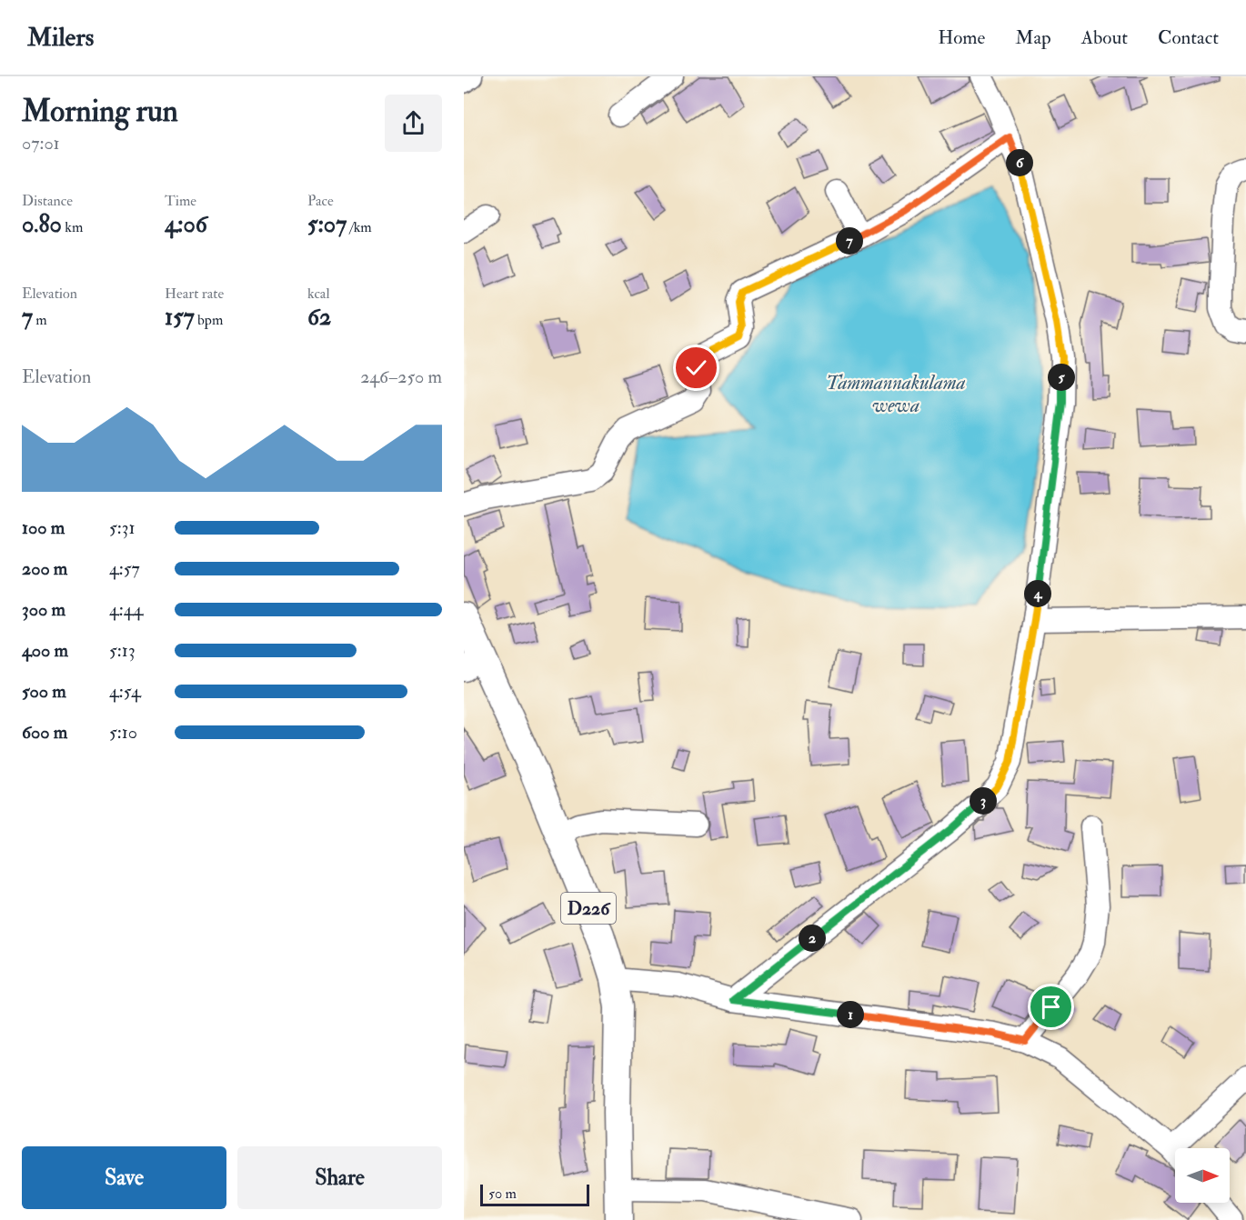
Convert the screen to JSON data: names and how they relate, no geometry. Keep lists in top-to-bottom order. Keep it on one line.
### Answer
{"streets":{"main road":["D226"]},"water":["Tammannakulama wewa"],"scale_bar":"50 m","north":"right","page":{"header":"Milers","nav":["Home","Map","About","Contact"],"heading":["Morning run","07:01"],"pins":["6","7","5","4","3","2","1"],"stats":[["Distance","0.80 km"],["Time","4:06"],["Pace","5:07 /km"],["Elevation","7 m"],["Heart rate","157 bpm"],["kcal","62"]],"chart":["Elevation","246–250 m"],"list":[{"name":"100 m","note":"5:31"},{"name":"200 m","note":"4:57"},{"name":"300 m","note":"4:44"},{"name":"400 m","note":"5:13"},{"name":"500 m","note":"4:54"},{"name":"600 m","note":"5:10"}],"buttons":["Save","Share"],"scale":"50 m"}}
